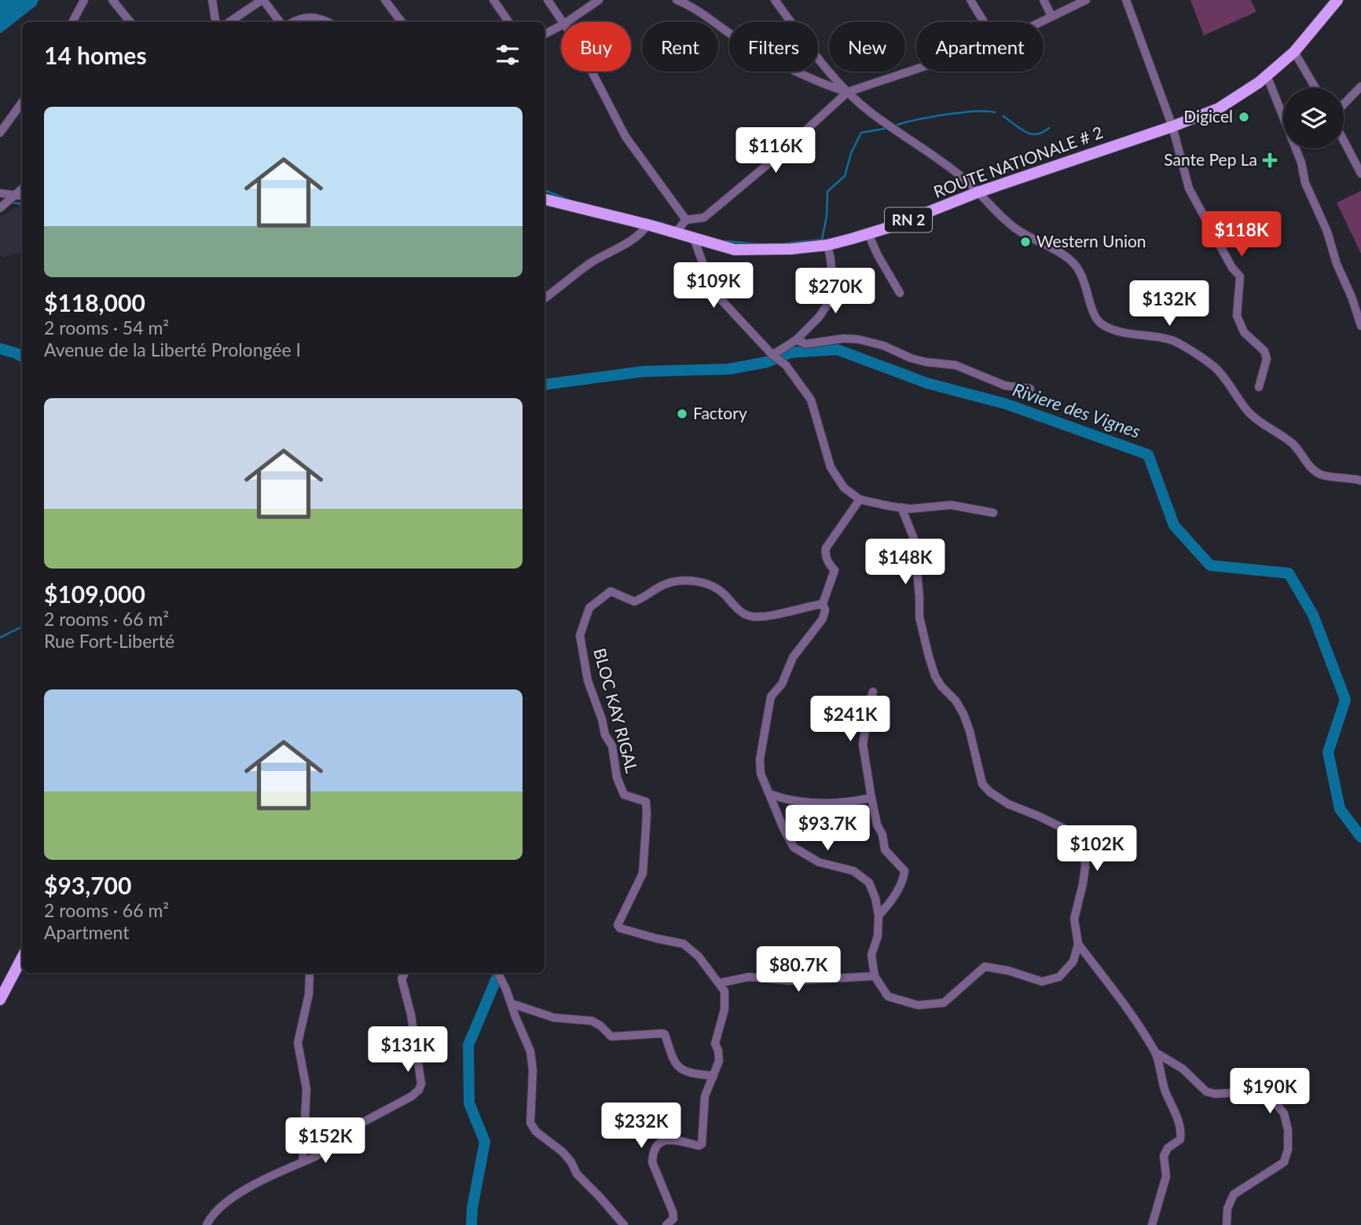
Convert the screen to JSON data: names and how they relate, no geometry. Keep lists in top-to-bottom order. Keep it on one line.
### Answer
{"streets":{"main road":["ROUTE NATIONALE # 2","RN 2"],"street":["BLOC KAY RIGAL"]},"water":["Riviere des Vignes"],"places":{"other":["Digicel","Western Union","Factory"],"health":["Sante Pep La"]},"page":{"chip":["Buy","Rent","Filters","New","Apartment"],"heading":"14 homes","list":[{"name":"$118,000","note":"2 rooms · 54 m² · Avenue de la Liberté Prolongée I"},{"name":"$109,000","note":"2 rooms · 66 m² · Rue Fort-Liberté"},{"name":"$93,700","note":"2 rooms · 66 m² · Apartment"}],"price":["$116K","$118K","$109K","$270K","$132K","$148K","$241K","$93.7K","$102K","$80.7K","$131K","$190K","$232K","$152K"]}}
